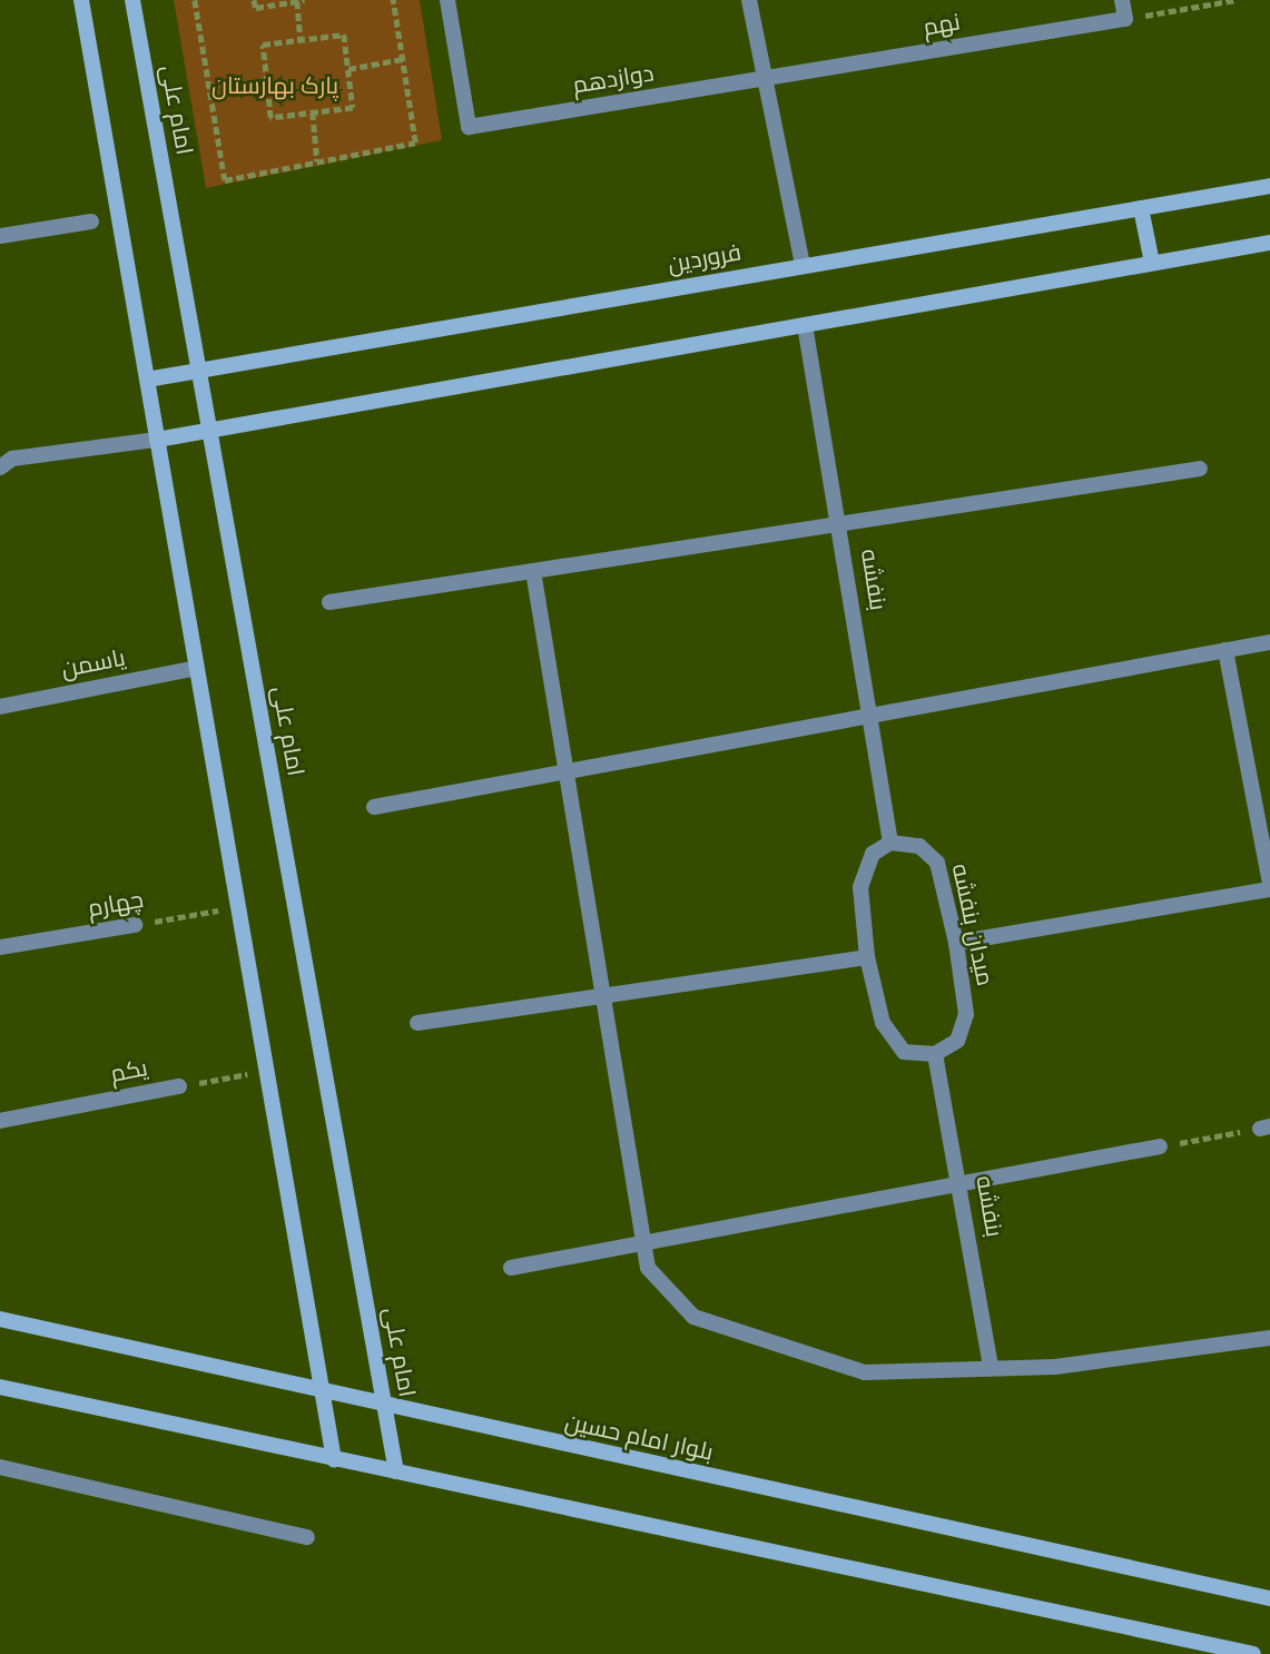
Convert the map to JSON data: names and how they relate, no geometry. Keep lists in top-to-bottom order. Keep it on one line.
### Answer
{"streets":{"street":["نهم","دوازدهم","امام علی","فروردین","بنفشه","یاسمن","چهارم","میدان بنفشه","یکم","بلوار امام حسین"]},"crossings":[["نهم","دوازدهم"],["امام علی","فروردین"],["امام علی","بلوار امام حسین"],["بنفشه","میدان بنفشه"]],"parks":["پارک بهارستان"]}
